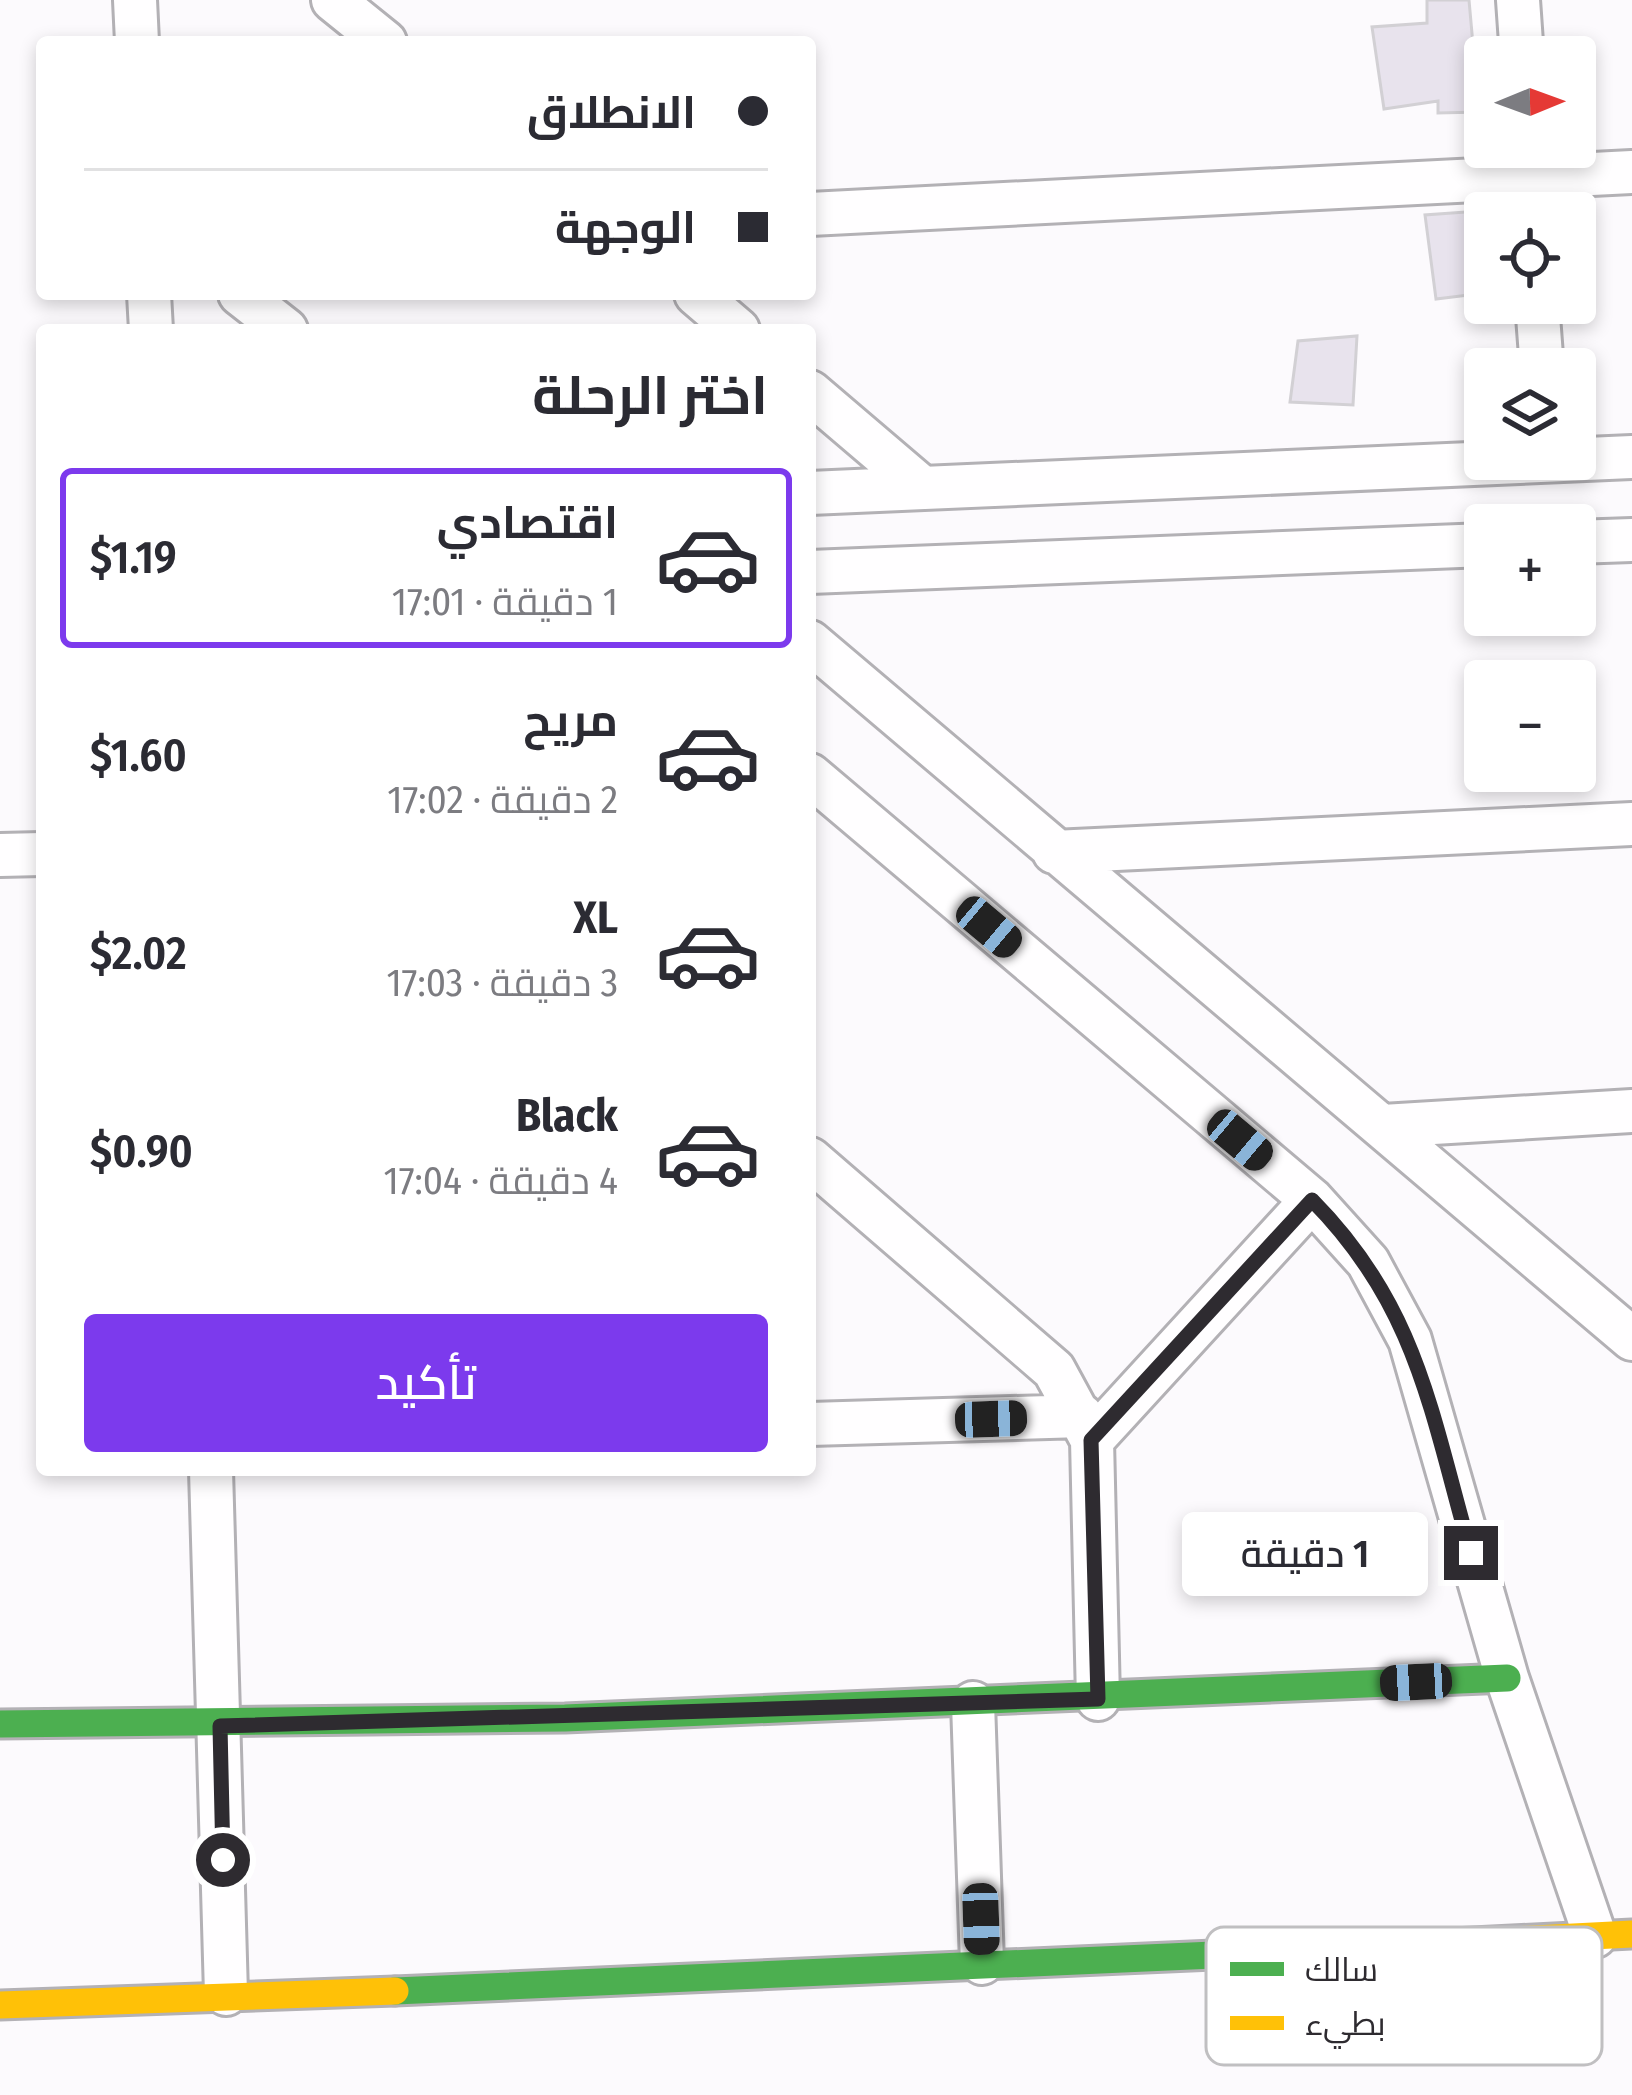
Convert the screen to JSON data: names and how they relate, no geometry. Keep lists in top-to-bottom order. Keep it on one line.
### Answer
{"legend":["سالك","بطيء"],"north":"right","page":{"map_buttons":["+","−"],"banner":["الانطلاق","الوجهة"],"heading":"اختر الرحلة","list":[{"name":"اقتصادي","note":"1 دقيقة · 17:01","value":"$1.19"},{"name":"مريح","note":"2 دقيقة · 17:02","value":"$1.60"},{"name":"XL","note":"3 دقيقة · 17:03","value":"$2.02"},{"name":"Black","note":"4 دقيقة · 17:04","value":"$0.90"}],"buttons":"تأكيد","bubble":"1 دقيقة"}}
